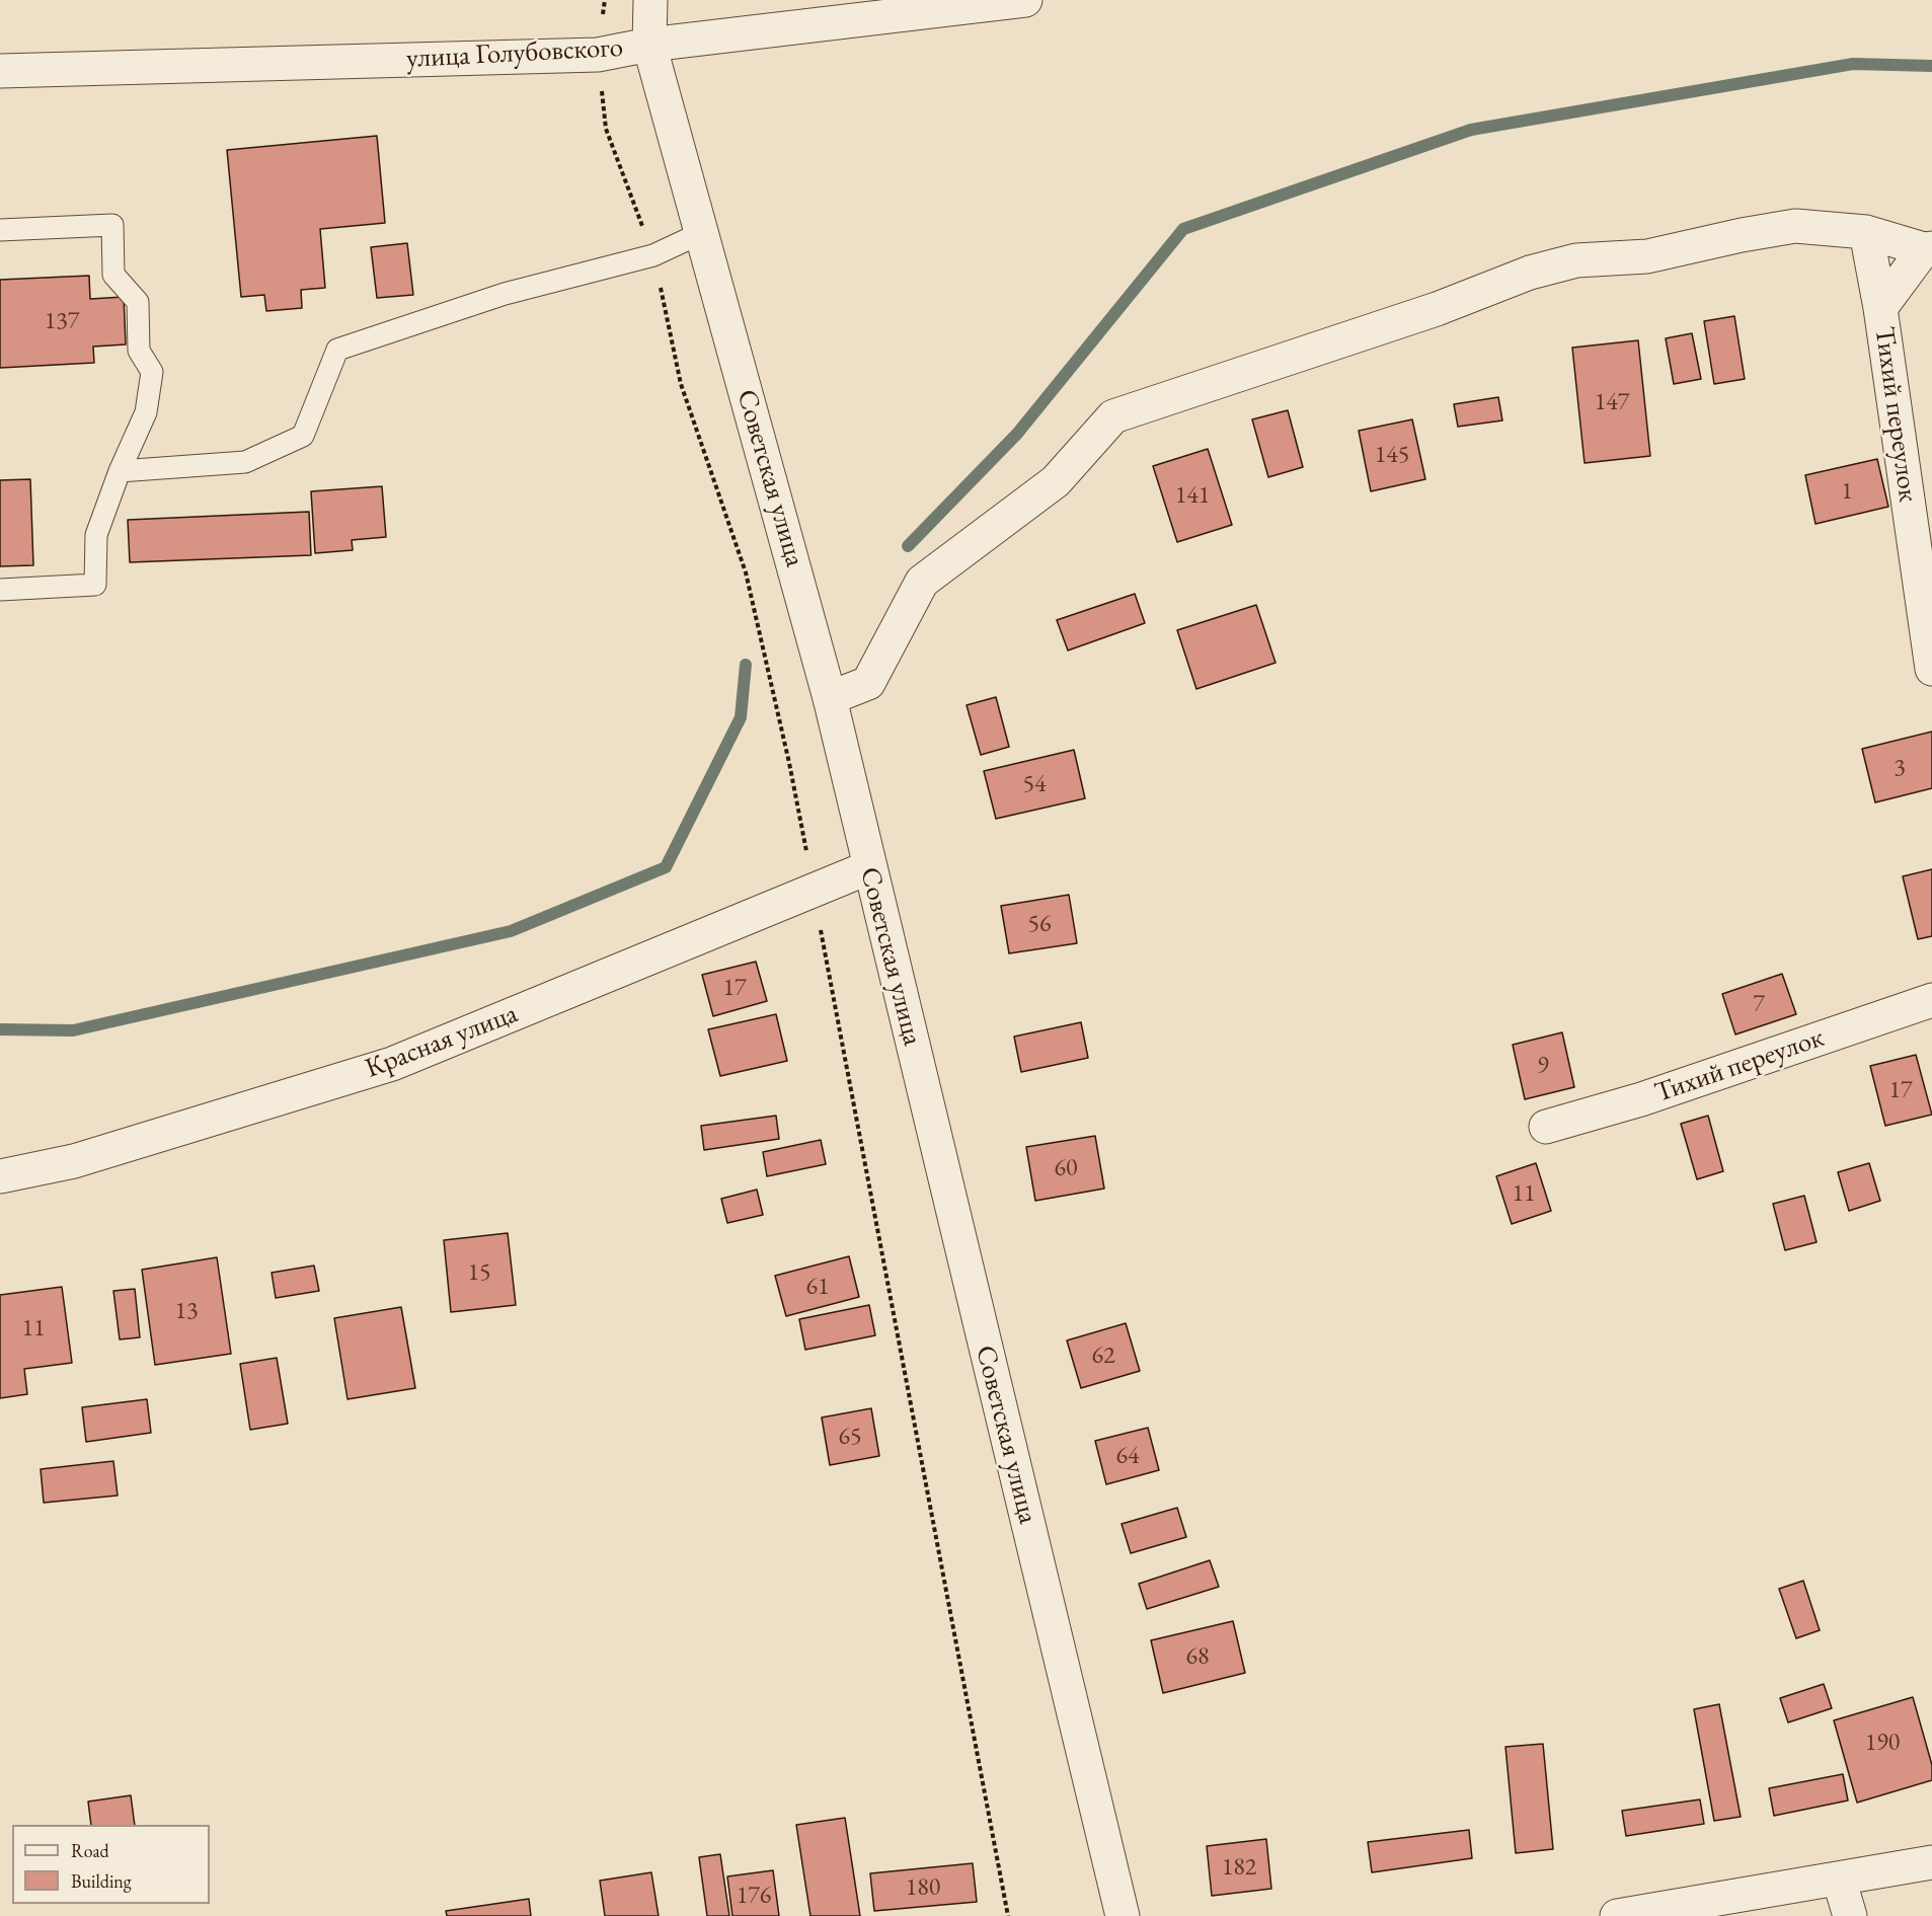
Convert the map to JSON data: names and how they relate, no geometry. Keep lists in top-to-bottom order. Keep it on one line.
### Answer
{"streets":{"street":["улица Голубовского","Тихий переулок","Советская улица","Красная улица"]},"crossings":[["улица Голубовского","Советская улица"],["Советская улица","Красная улица"]],"house_numbers":["137","147","145","1","141","3","54","56","17","7","9","17","60","11","15","61","13","11","62","65","64","68","190","182","180","176"],"legend":["Road","Building"]}
